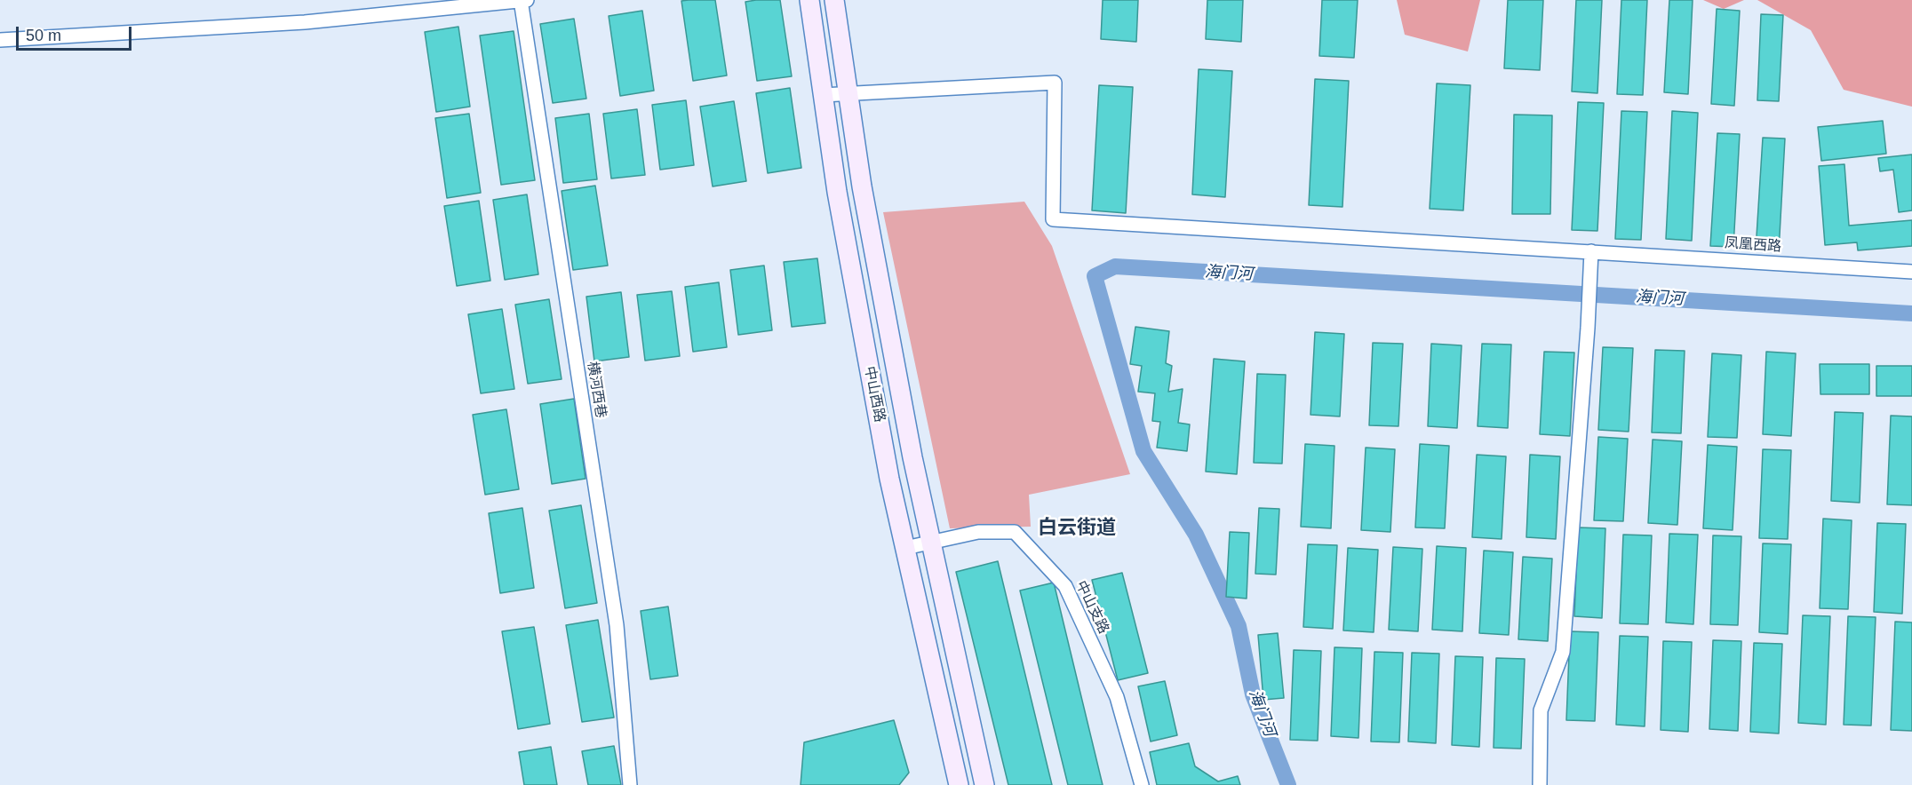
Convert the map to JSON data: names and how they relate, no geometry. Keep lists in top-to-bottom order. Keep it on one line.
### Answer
{"streets":{"main road":["中山西路"],"street":["凤凰西路","横河西巷","中山支路"]},"crossings":[["凤凰西路","中山西路"],["中山西路","中山支路"]],"districts":["白云街道"],"water":["海门河"],"scale_bar":"50 m"}
